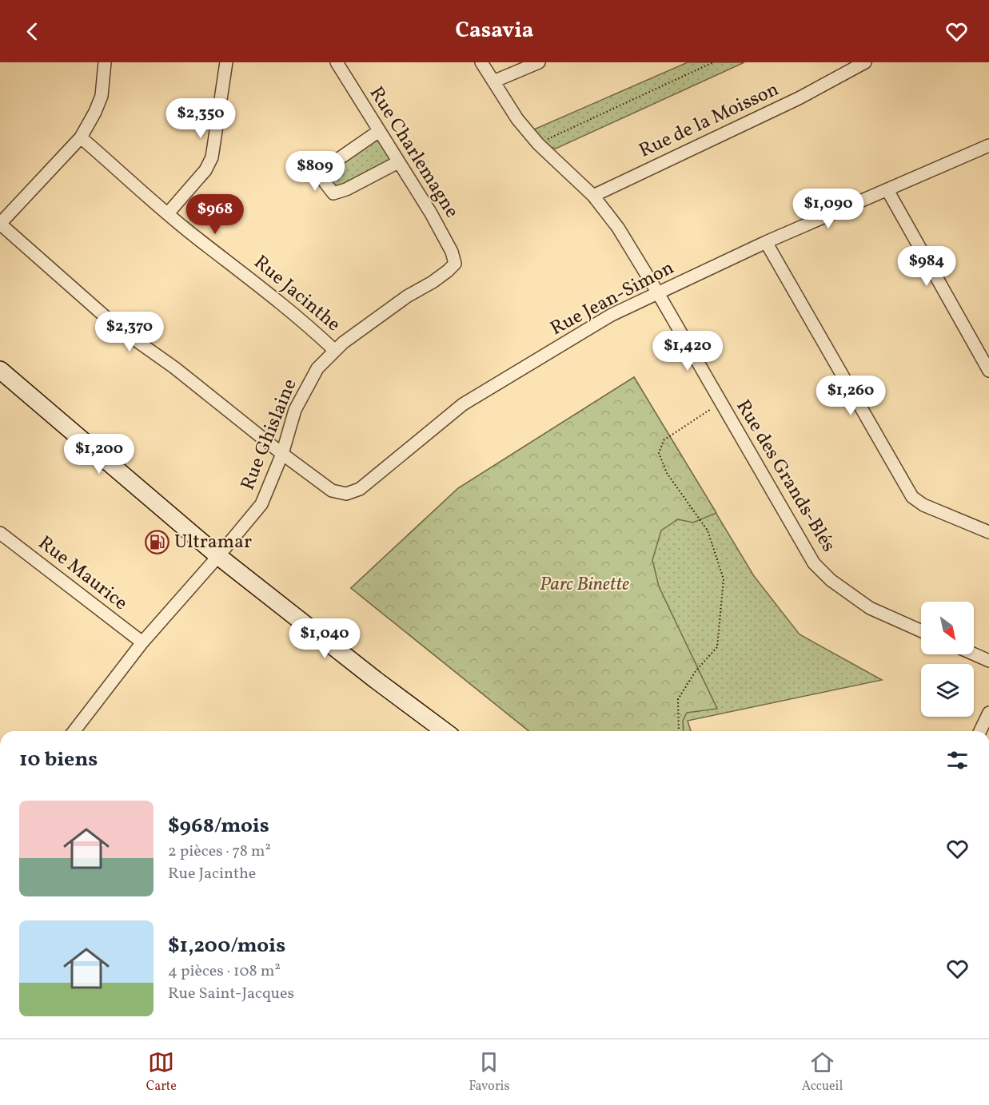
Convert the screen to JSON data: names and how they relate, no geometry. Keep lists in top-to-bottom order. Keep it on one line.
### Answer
{"streets":{"street":["Rue de la Moisson","Rue Charlemagne","Rue Jacinthe","Rue Jean-Simon","Rue Ghislaine","Rue des Grands-Blés","Rue Maurice"]},"crossings":[["Rue de la Moisson","Rue des Grands-Blés"],["Rue Charlemagne","Rue Ghislaine"],["Rue Jacinthe","Rue Ghislaine"],["Rue Jean-Simon","Rue Ghislaine"],["Rue Jean-Simon","Rue des Grands-Blés"],["Rue Ghislaine","Rue Maurice"]],"parks":["Parc Binette"],"places":{"fuel station":["Ultramar"]},"north":"bottom right","page":{"header":"Casavia","price":["$2,350","$809","$1,090","$968","$984","$2,370","$1,420","$1,260","$1,200","$1,040"],"heading":"10 biens","list":[{"name":"$968/mois","note":"2 pièces · 78 m² · Rue Jacinthe"},{"name":"$1,200/mois","note":"4 pièces · 108 m² · Rue Saint-Jacques"}],"tabs":["Carte","Favoris","Accueil"]}}
